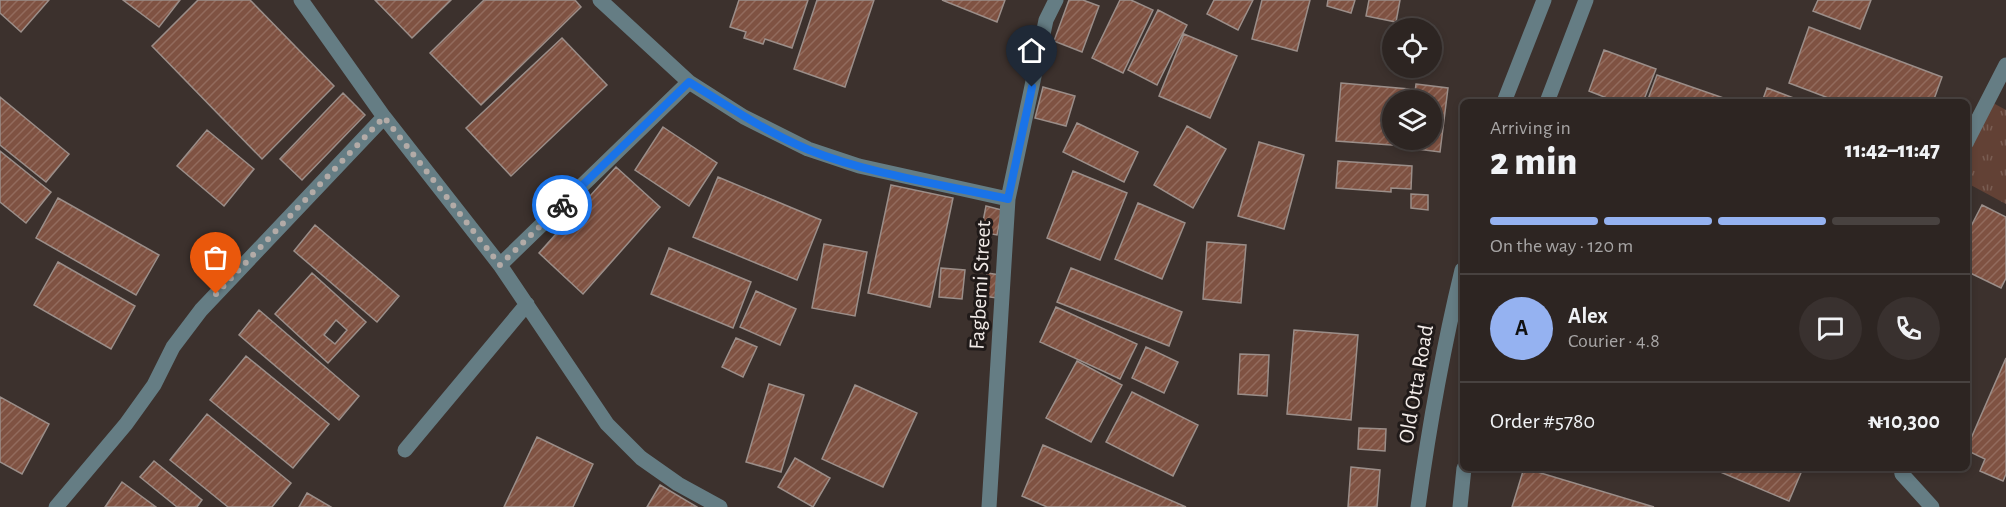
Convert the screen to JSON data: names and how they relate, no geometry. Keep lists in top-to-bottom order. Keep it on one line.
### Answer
{"streets":{"street":["Fagbemi Street","Old Otta Road"]},"page":{"heading":["2 min","Arriving in","11:42–11:47"],"panel":["Alex","Courier · 4.8","Order #5780","₦10,300"],"bar":"On the way · 120 m","round":"A"}}
